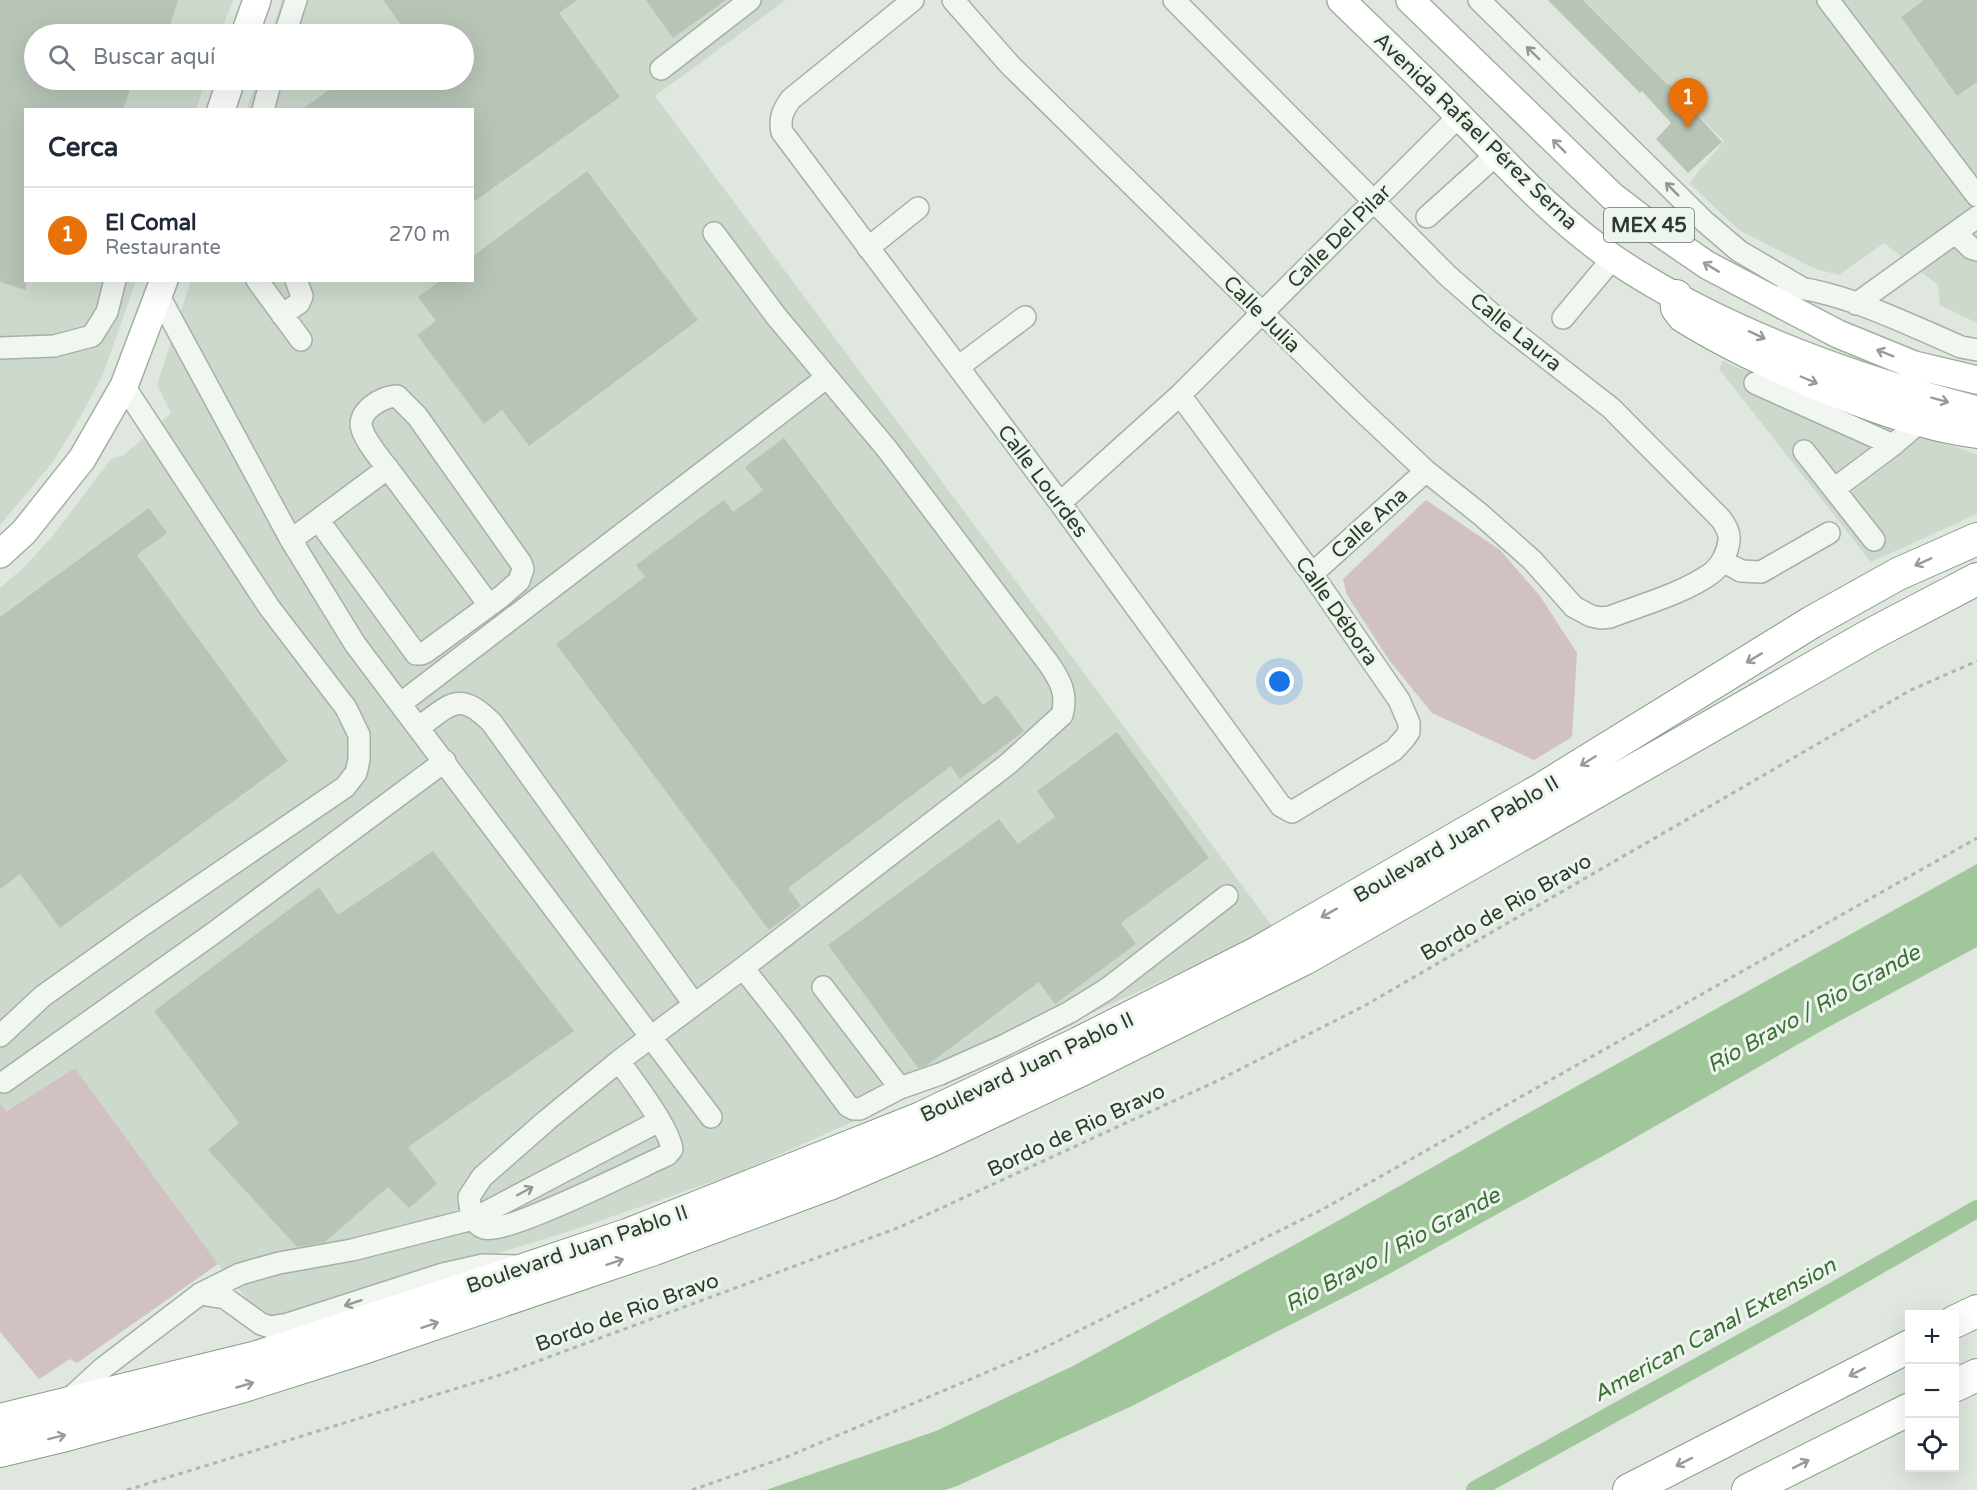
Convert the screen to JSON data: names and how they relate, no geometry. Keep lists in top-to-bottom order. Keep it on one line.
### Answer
{"streets":{"highway":["Boulevard Juan Pablo II"],"main road":["Avenida Rafael Pérez Serna","MEX 45"],"street":["Calle Del Pilar","Calle Julia","Calle Laura","Calle Lourdes","Calle Ana","Calle Débora"],"path":["Bordo de Rio Bravo"]},"crossings":[["Avenida Rafael Pérez Serna","Calle Del Pilar"],["Calle Del Pilar","Calle Julia"],["Calle Del Pilar","Calle Laura"],["Calle Del Pilar","Calle Lourdes"],["Calle Del Pilar","Calle Débora"],["Calle Julia","Calle Laura"],["Calle Julia","Calle Ana"],["Calle Lourdes","Calle Débora"],["Calle Ana","Calle Débora"]],"water":["Río Bravo / Rio Grande","American Canal Extension"],"page":{"search":"Buscar aquí","pins":"1","heading":"Cerca","list":[{"mark":"1","name":"El Comal","note":"Restaurante","value":"270 m"}],"map_buttons":["+","−"]}}
